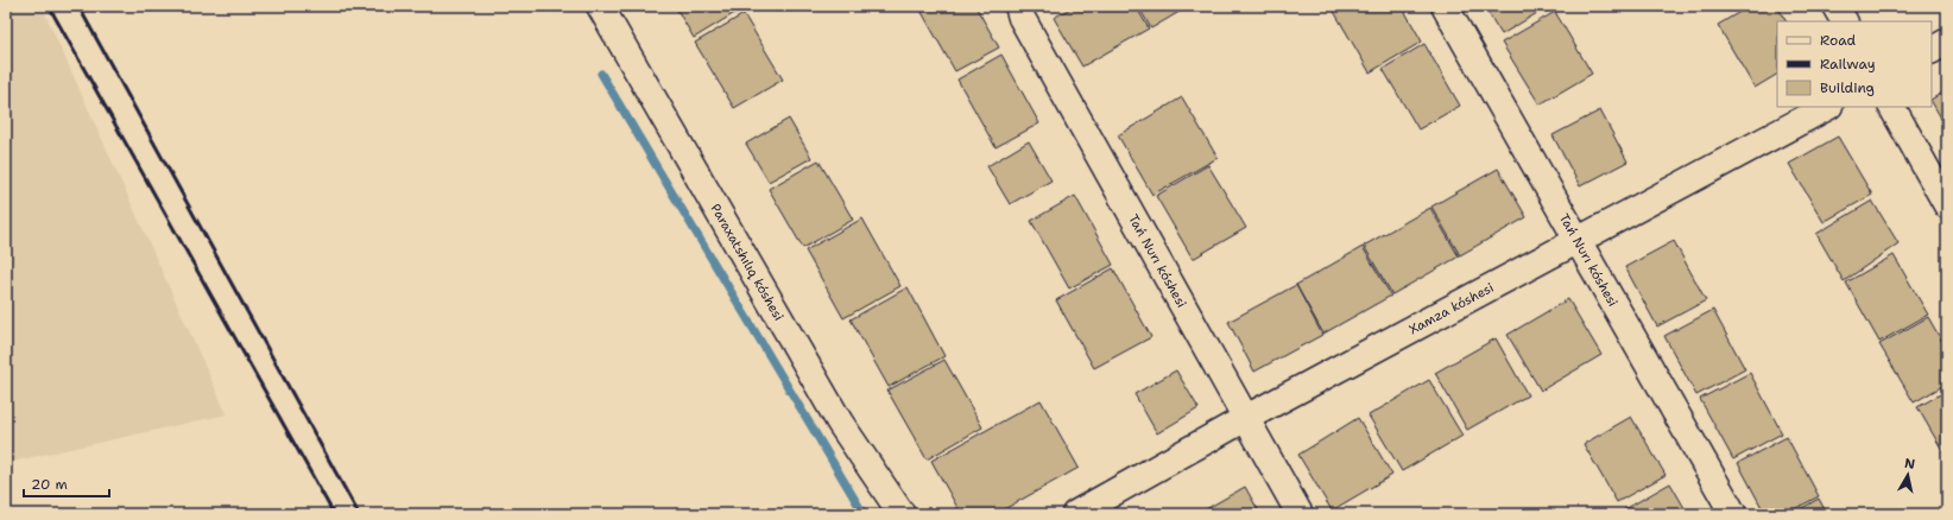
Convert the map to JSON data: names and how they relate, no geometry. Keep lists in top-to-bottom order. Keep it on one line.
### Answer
{"streets":{"street":["Tań Nurı kóshesi","Paraxatshılıq kóshesi","Xamza kóshesi"]},"crossings":[["Tań Nurı kóshesi","Xamza kóshesi"]],"legend":["Road","Railway","Building"],"scale_bar":"20 m","north":"top"}
